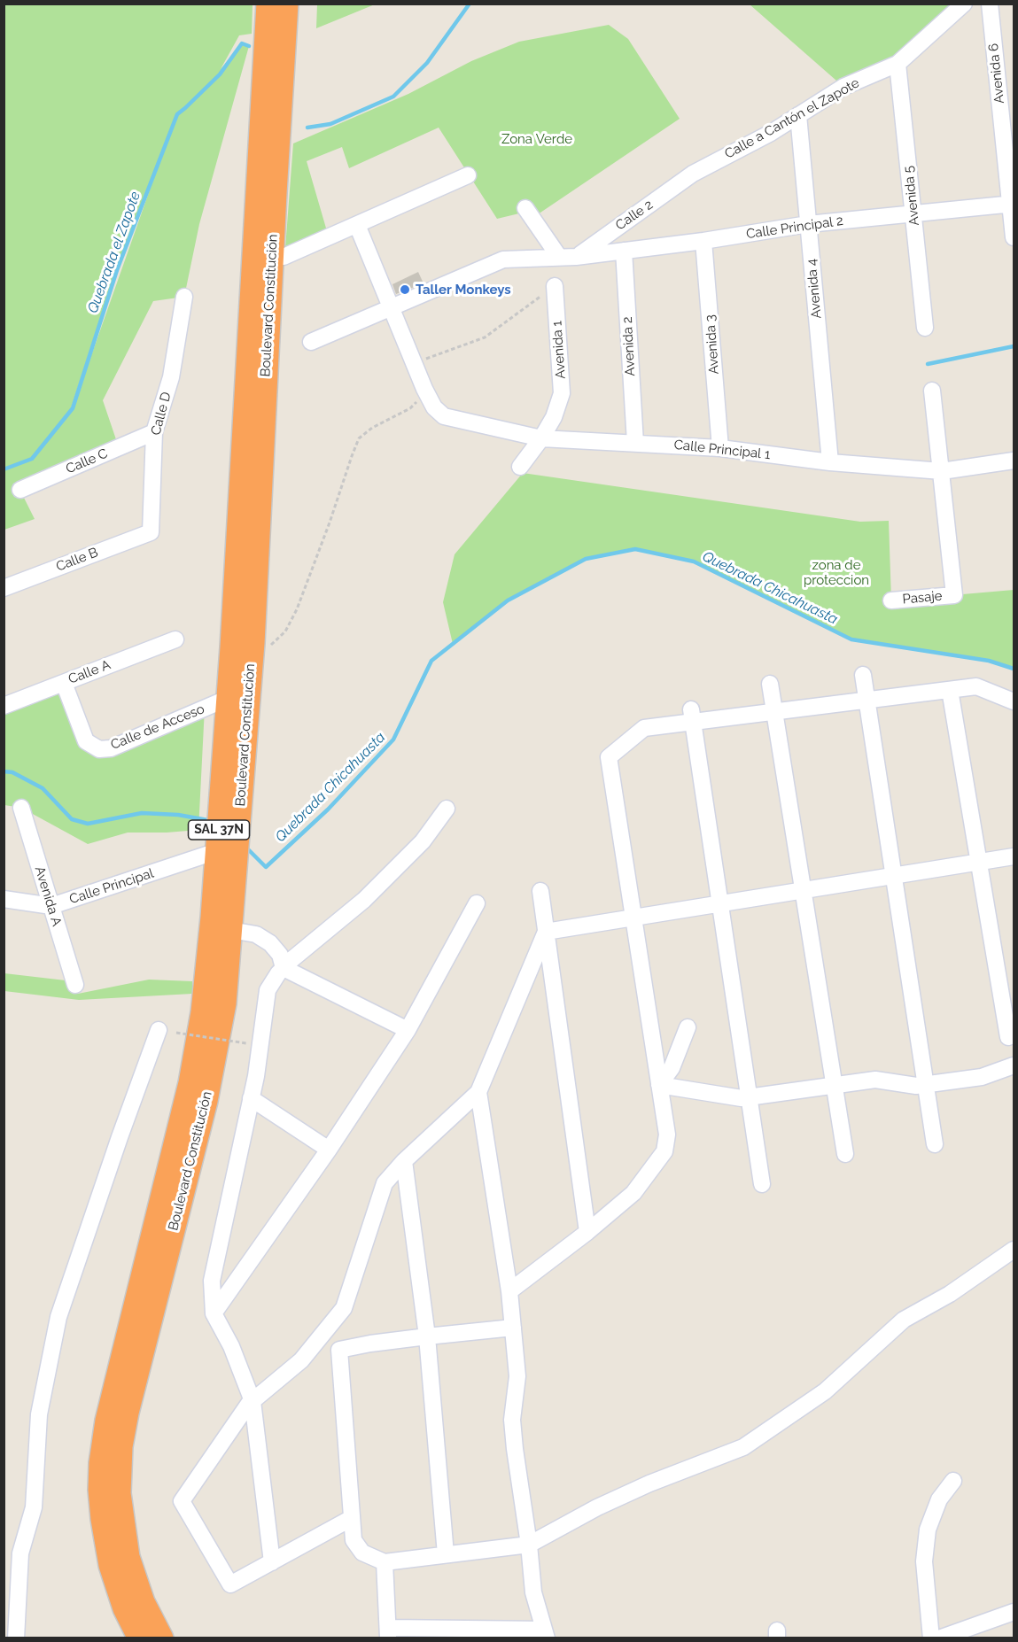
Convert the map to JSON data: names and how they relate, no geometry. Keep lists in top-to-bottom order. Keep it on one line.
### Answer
{"streets":{"highway":["Boulevard Constitución","SAL 37N"],"street":["Avenida 6","Calle a Cantón el Zapote","Avenida 5","Calle 2","Calle Principal 2","Avenida 4","Avenida 3","Avenida 2","Avenida 1","Calle D","Calle Principal 1","Calle C","Calle B","Pasaje","Calle A","Calle de Acceso","Calle Principal","Avenida A"]},"crossings":[["Avenida 6","Calle Principal 2"],["Calle a Cantón el Zapote","Avenida 5"],["Calle a Cantón el Zapote","Calle 2"],["Calle a Cantón el Zapote","Avenida 4"],["Avenida 5","Calle Principal 2"],["Calle 2","Calle Principal 2"],["Calle Principal 2","Avenida 4"],["Calle Principal 2","Avenida 3"],["Calle Principal 2","Avenida 2"],["Avenida 4","Calle Principal 1"],["Boulevard Constitución","Calle de Acceso"],["Boulevard Constitución","Calle Principal"],["Avenida 3","Calle Principal 1"],["Avenida 2","Calle Principal 1"],["Avenida 1","Calle Principal 1"],["Calle D","Calle C"],["Calle D","Calle B"],["Calle Principal 1","Pasaje"],["Calle A","Calle de Acceso"],["Calle Principal","Avenida A"]],"water":["Quebrada el Zapote","Quebrada Chicahuasta"],"parks":["Zona Verde","zona de proteccion"],"places":["Taller Monkeys"]}
